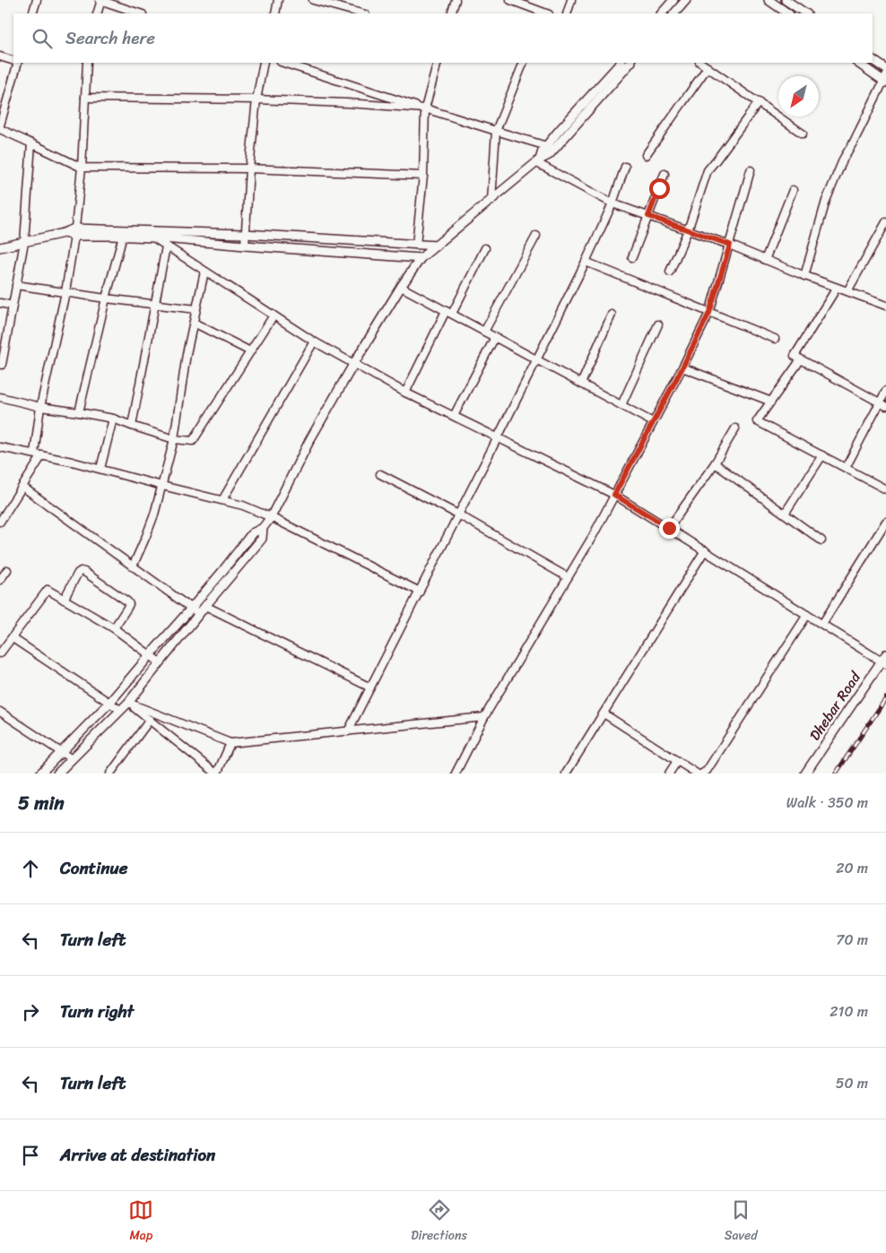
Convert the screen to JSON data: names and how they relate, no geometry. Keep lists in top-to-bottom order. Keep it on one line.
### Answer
{"streets":{"street":["Dhebar Road"]},"north":"bottom left","page":{"search":"Search here","heading":["5 min","Walk · 350 m"],"list":[["Continue","20 m"],["Turn left","70 m"],["Turn right","210 m"],["Turn left","50 m"],"Arrive at destination"],"nav":["Map","Directions","Saved"]}}
